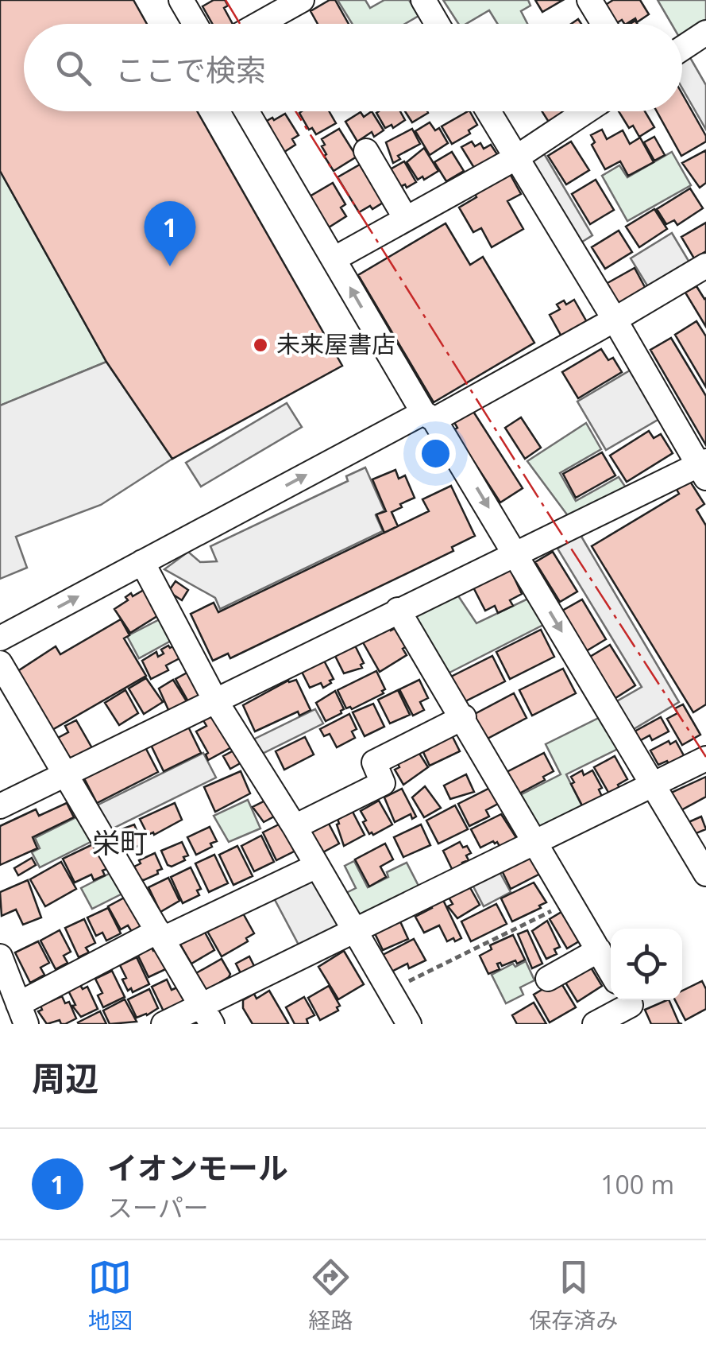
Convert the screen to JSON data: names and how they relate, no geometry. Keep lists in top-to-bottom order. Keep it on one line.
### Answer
{"districts":["栄町"],"places":["未来屋書店"],"page":{"search":"ここで検索","pins":"1","heading":"周辺","list":[{"mark":"1","name":"イオンモール","note":"スーパー","value":"100 m"}],"nav":["地図","経路","保存済み"]}}
